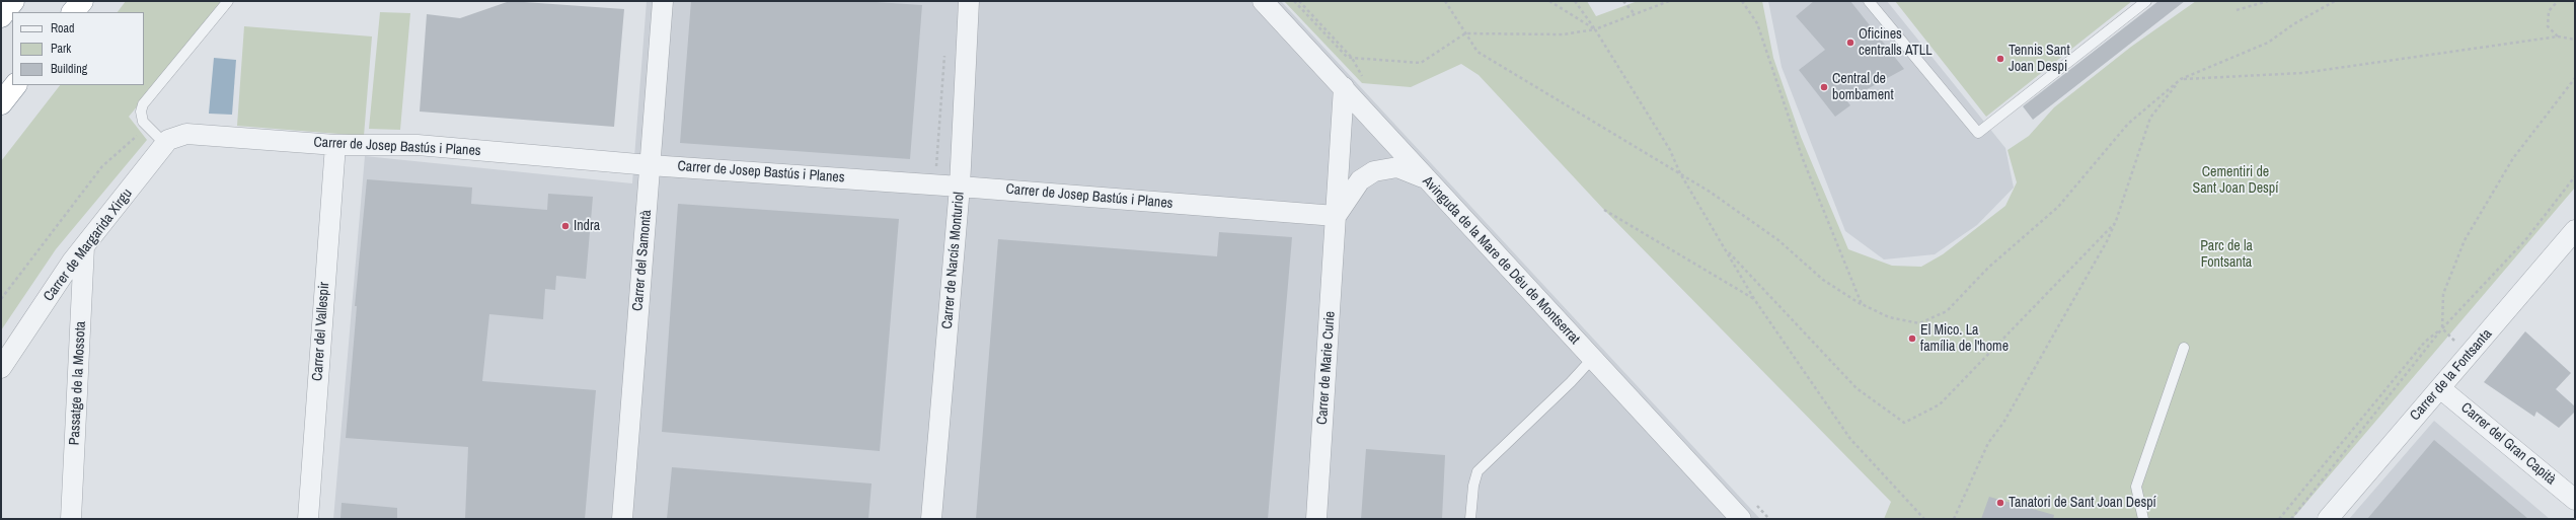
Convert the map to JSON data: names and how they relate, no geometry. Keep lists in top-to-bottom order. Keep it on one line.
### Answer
{"streets":{"street":["Carrer de Josep Bastús i Planes","Carrer de Margarida Xirgu","Carrer del Samontà","Carrer de Narcís Monturiol","Avinguda de la Mare de Déu de Montserrat","Carrer del Vallespir","Carrer de Marie Curie","Carrer de la Fontsanta","Passatge de la Mossota","Carrer del Gran Capità"]},"crossings":[["Carrer de Josep Bastús i Planes","Carrer de Margarida Xirgu"],["Carrer de Josep Bastús i Planes","Carrer del Samontà"],["Carrer de Josep Bastús i Planes","Carrer de Narcís Monturiol"],["Carrer de Josep Bastús i Planes","Carrer del Vallespir"],["Carrer de Josep Bastús i Planes","Carrer de Marie Curie"],["Carrer de Margarida Xirgu","Passatge de la Mossota"],["Avinguda de la Mare de Déu de Montserrat","Carrer de Marie Curie"],["Carrer de la Fontsanta","Carrer del Gran Capità"]],"parks":["Cementiri de Sant Joan Despí","Parc de la Fontsanta"],"places":["Oficines centralls ATLL","Tennis Sant Joan Despi","Central de bombament","Indra","El Mico. La família de l'home","Tanatori de Sant Joan Despí"],"legend":["Road","Park","Building"]}
